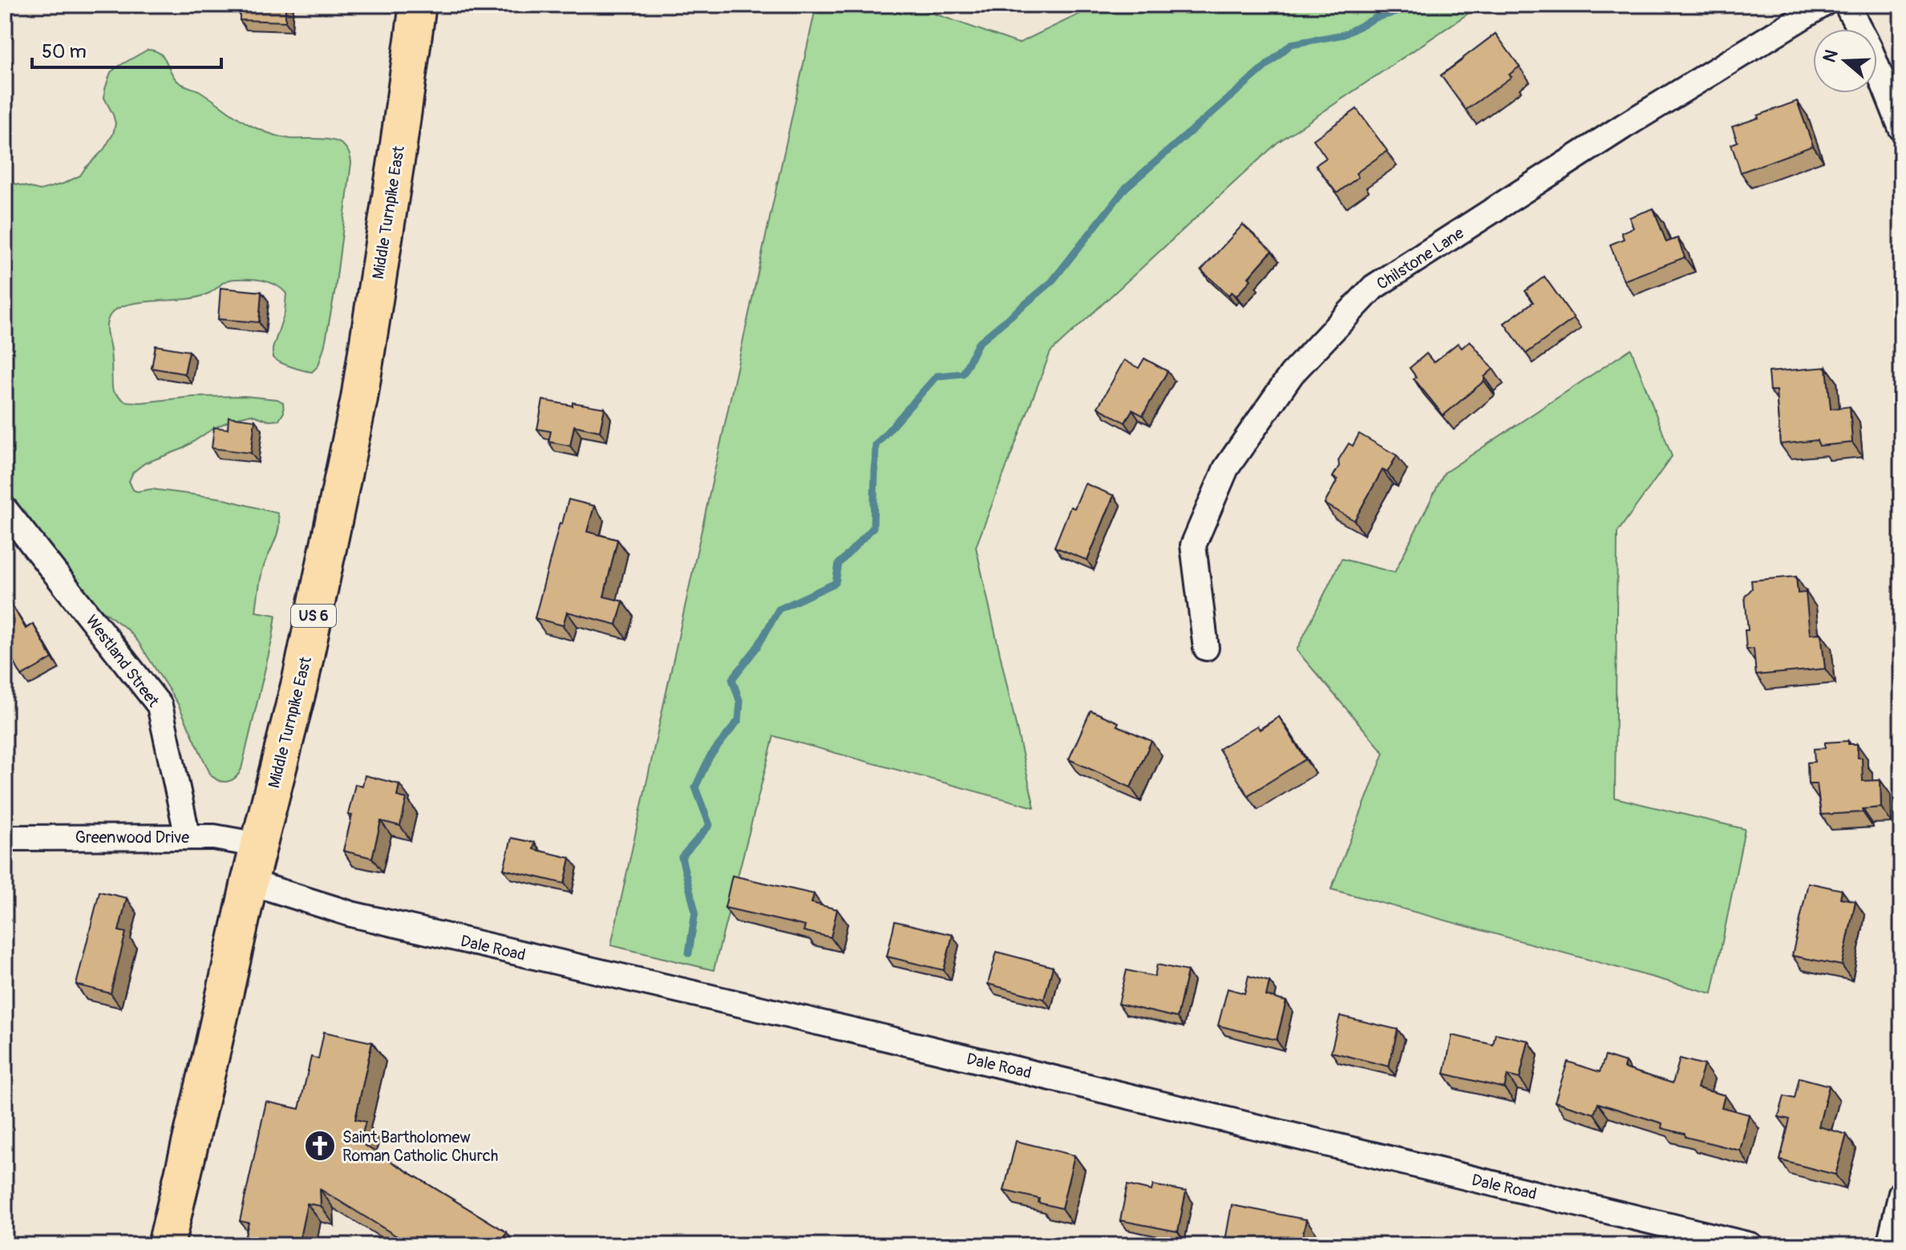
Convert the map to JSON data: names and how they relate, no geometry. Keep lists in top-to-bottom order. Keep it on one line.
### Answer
{"streets":{"main road":["Middle Turnpike East","US 6"],"street":["Chilstone Lane","Westland Street","Greenwood Drive","Dale Road"]},"crossings":[["Middle Turnpike East","Greenwood Drive"],["Middle Turnpike East","Dale Road"],["Westland Street","Greenwood Drive"]],"places":{"church":["Saint Bartholomew Roman Catholic Church"]},"scale_bar":"50 m","north":"left"}
